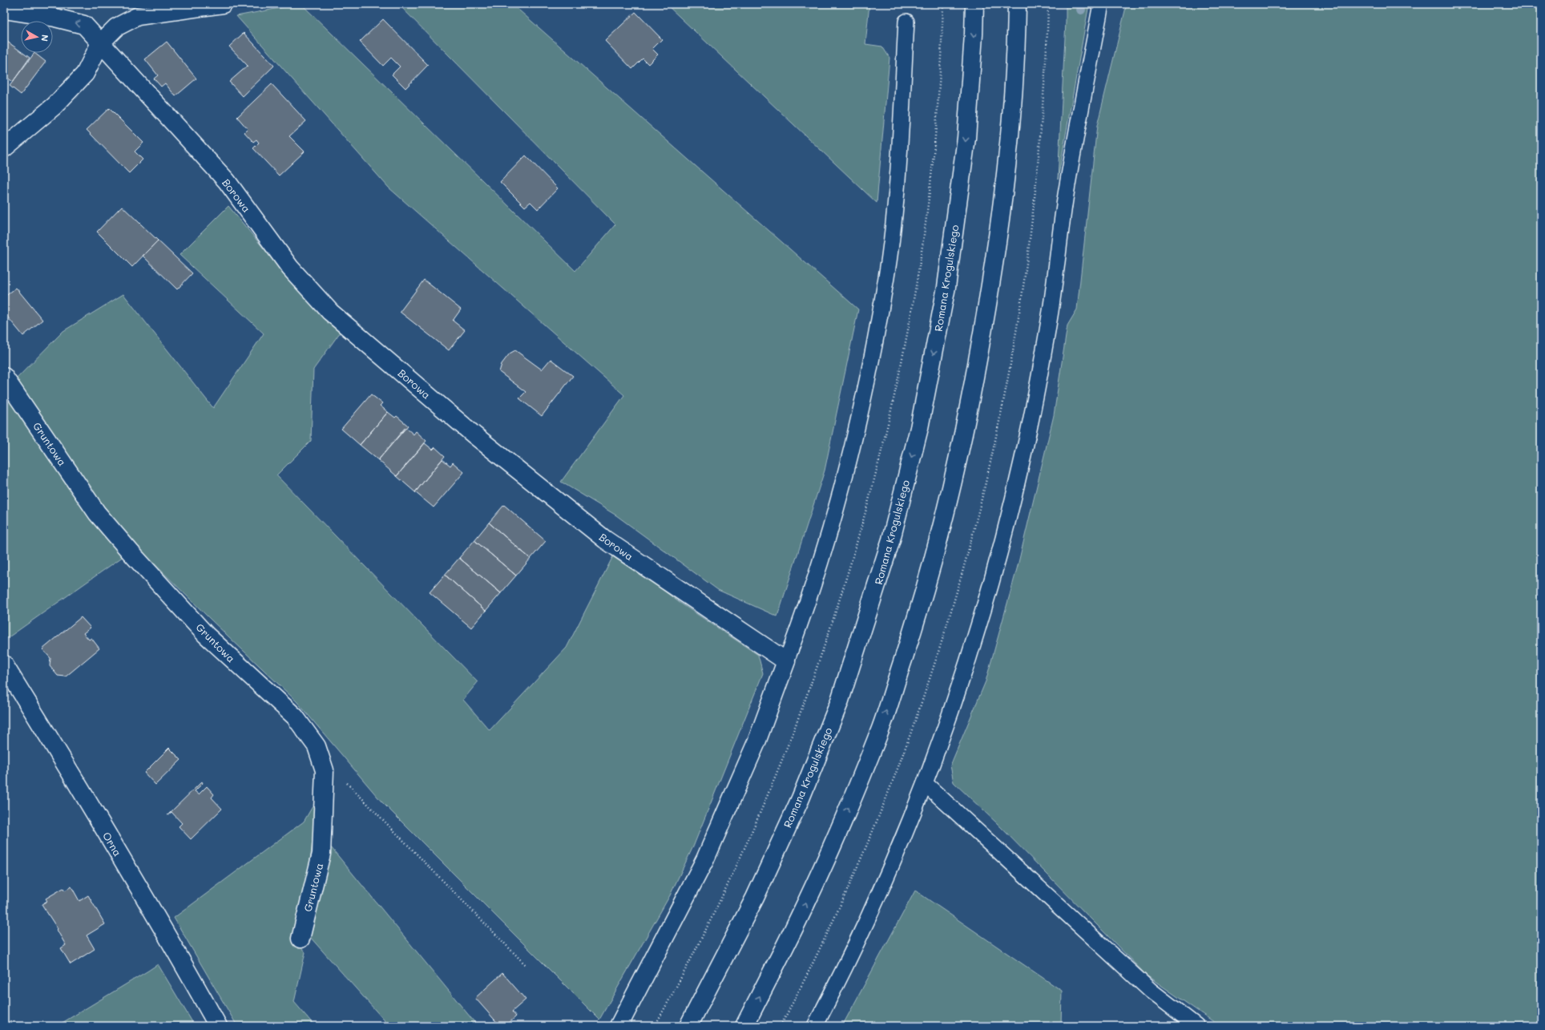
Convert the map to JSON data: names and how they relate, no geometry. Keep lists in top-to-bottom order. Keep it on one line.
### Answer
{"streets":{"street":["Borowa","Romana Krogulskiego","Gruntowa","Orna"]},"north":"right"}
